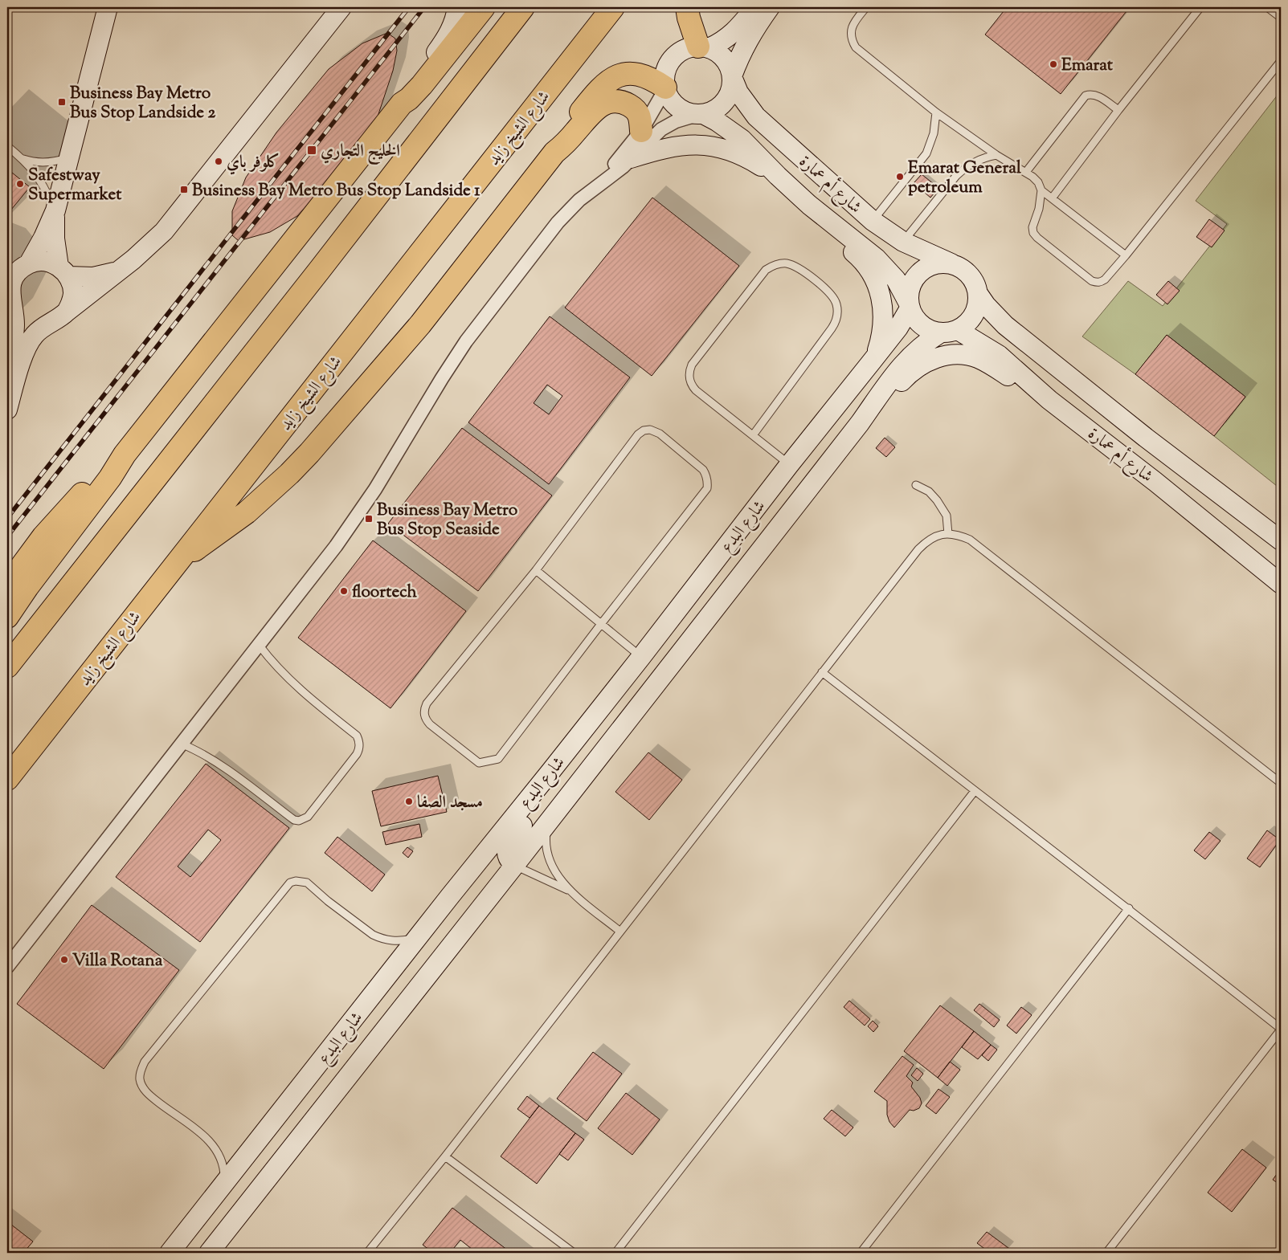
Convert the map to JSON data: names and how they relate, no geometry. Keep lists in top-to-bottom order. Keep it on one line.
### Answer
{"streets":{"highway":["شارع الشيخ زايد"],"street":["شارع أم عمارة","شارع البدع"]},"crossings":[["شارع أم عمارة","شارع البدع"]],"places":{"other":["Emarat","كلوفر باي","Emarat General petroleum","Safestway Supermarket","floortech","مسجد الصفا","Villa Rotana"],"transit":["Business Bay Metro Bus Stop Landside 2","الخليج التجاري","Business Bay Metro Bus Stop Landside 1","Business Bay Metro Bus Stop Seaside"]}}
